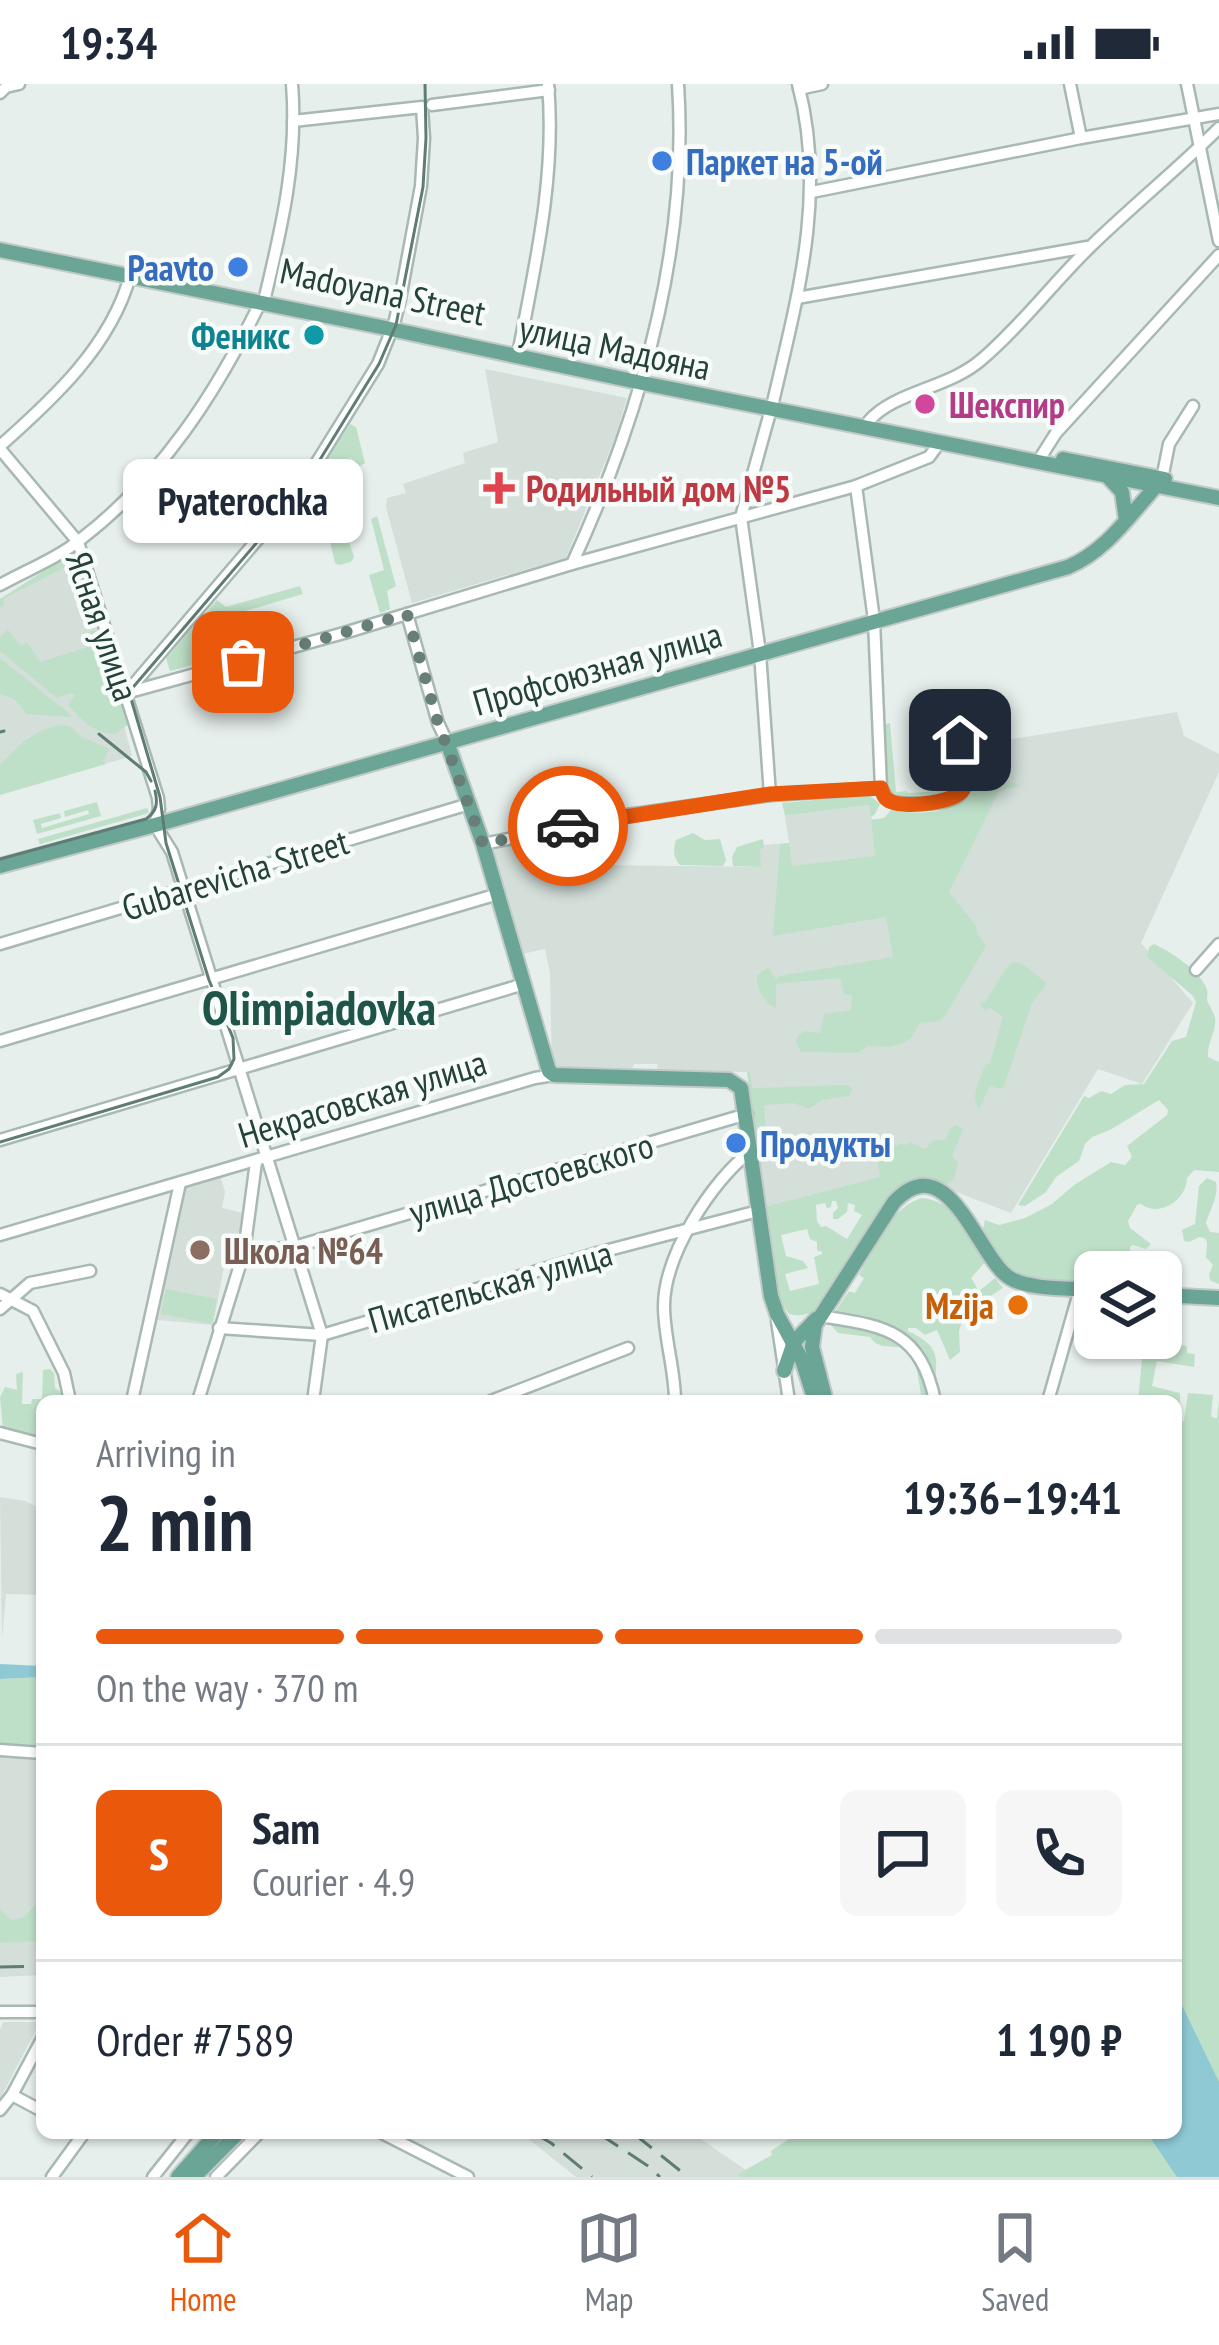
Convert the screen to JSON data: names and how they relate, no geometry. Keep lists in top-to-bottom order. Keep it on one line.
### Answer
{"streets":{"main road":["Madoyana Street","улица Мадояна","Профсоюзная улица","Некрасовская улица"],"street":["Ясная улица","Gubarevicha Street","улица Достоевского","Писательская улица"]},"crossings":[["Madoyana Street","улица Мадояна"],["улица Мадояна","Профсоюзная улица"],["Ясная улица","Профсоюзная улица"],["Ясная улица","Gubarevicha Street"],["Ясная улица","Некрасовская улица"],["Ясная улица","улица Достоевского"],["Ясная улица","Писательская улица"],["Некрасовская улица","улица Достоевского"]],"districts":["Olimpiadovka"],"places":{"other":["Паркет на 5-ой","Paavto","Феникс","Шекспир","Pyaterochka","Продукты","Школа №64","Mzija"],"health":["Родильный дом №5"]},"page":{"status":"19:34","bubble":"Pyaterochka","heading":["2 min","Arriving in","19:36–19:41"],"panel":["Sam","Courier · 4.9","Order #7589","1 190 ₽"],"bar":"On the way · 370 m","round":"S","tabs":["Home","Map","Saved"]}}
